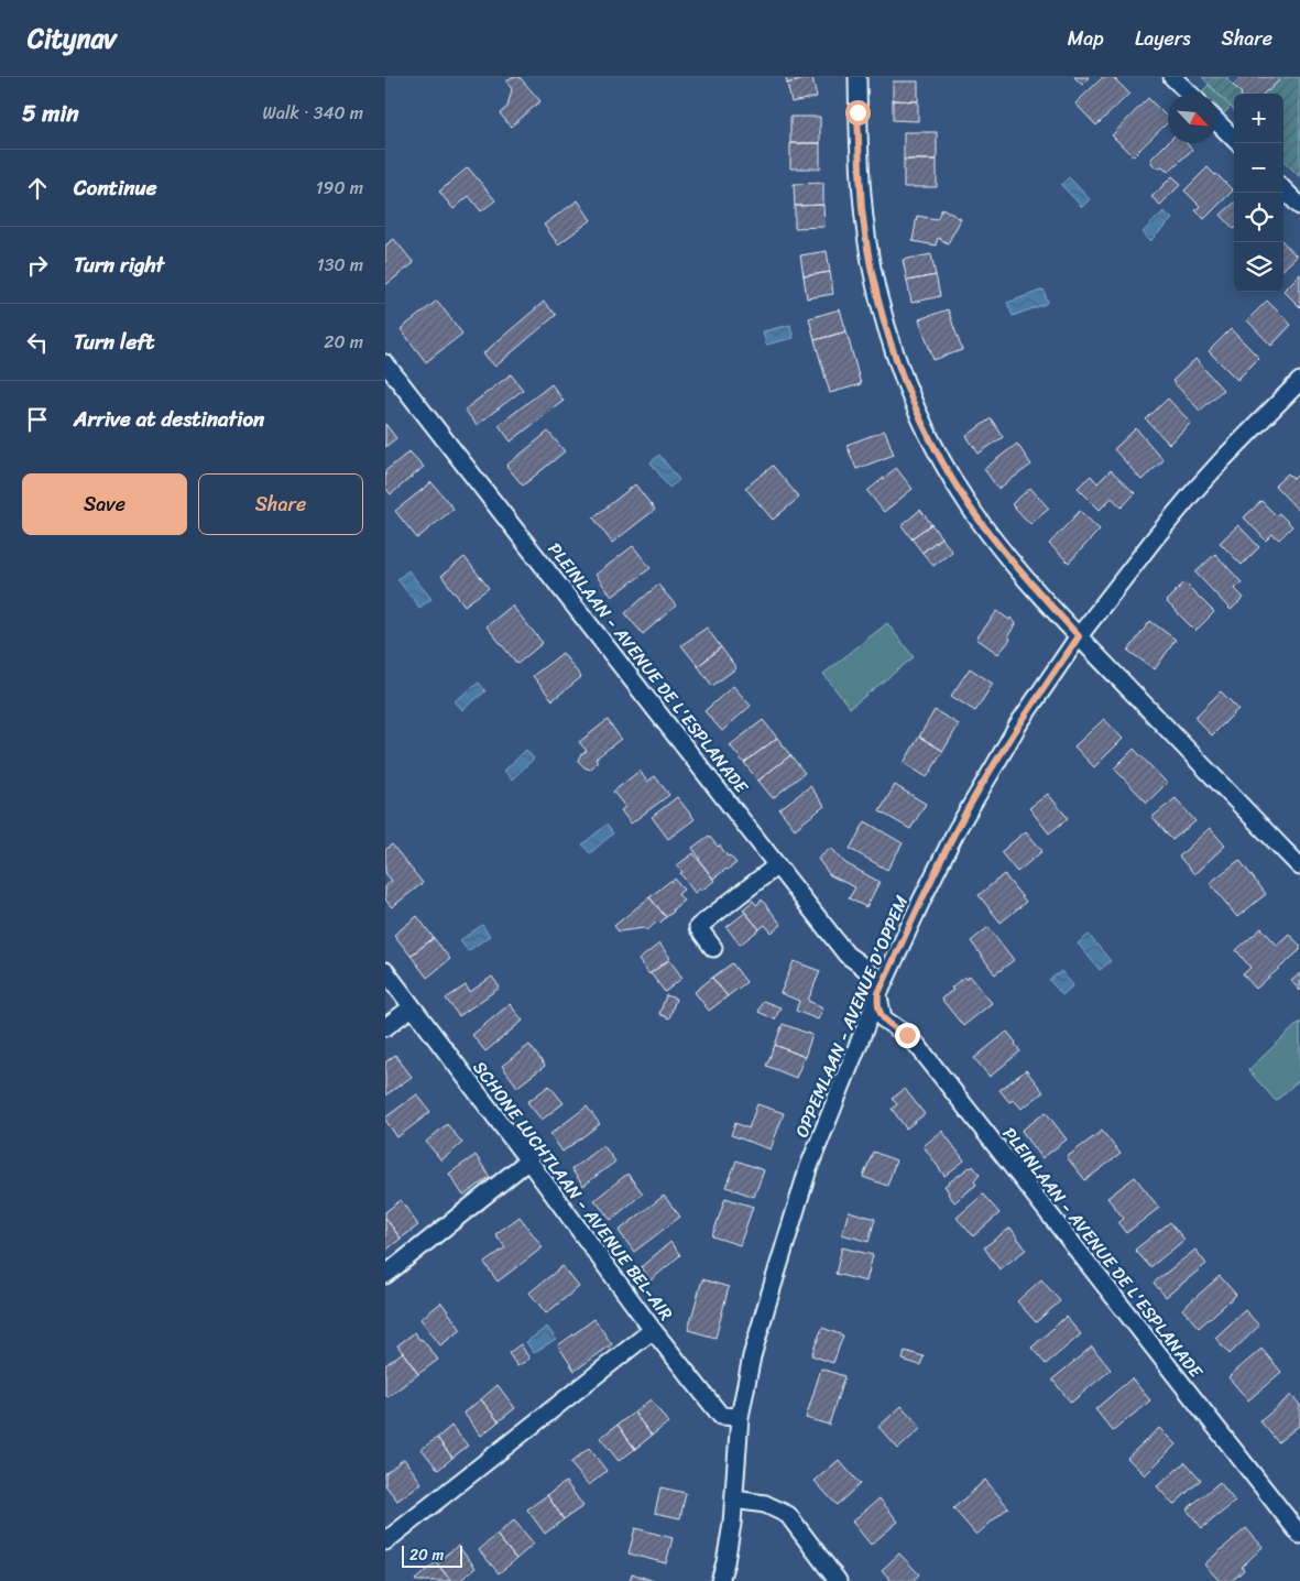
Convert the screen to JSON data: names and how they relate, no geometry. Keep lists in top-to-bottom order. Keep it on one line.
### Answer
{"streets":{"street":["PLEINLAAN - AVENUE DE L'ESPLANADE","OPPEMLAAN - AVENUE D'OPPEM","SCHONE LUCHTLAAN - AVENUE BEL-AIR"]},"crossings":[["PLEINLAAN - AVENUE DE L'ESPLANADE","OPPEMLAAN - AVENUE D'OPPEM"],["OPPEMLAAN - AVENUE D'OPPEM","SCHONE LUCHTLAAN - AVENUE BEL-AIR"]],"scale_bar":"20 m","north":"bottom right","page":{"header":"Citynav","nav":["Map","Layers","Share"],"heading":["5 min","Walk · 340 m"],"map_buttons":["+","−"],"list":[["Continue","190 m"],["Turn right","130 m"],["Turn left","20 m"],"Arrive at destination"],"buttons":["Save","Share"],"scale":"20 m"}}
